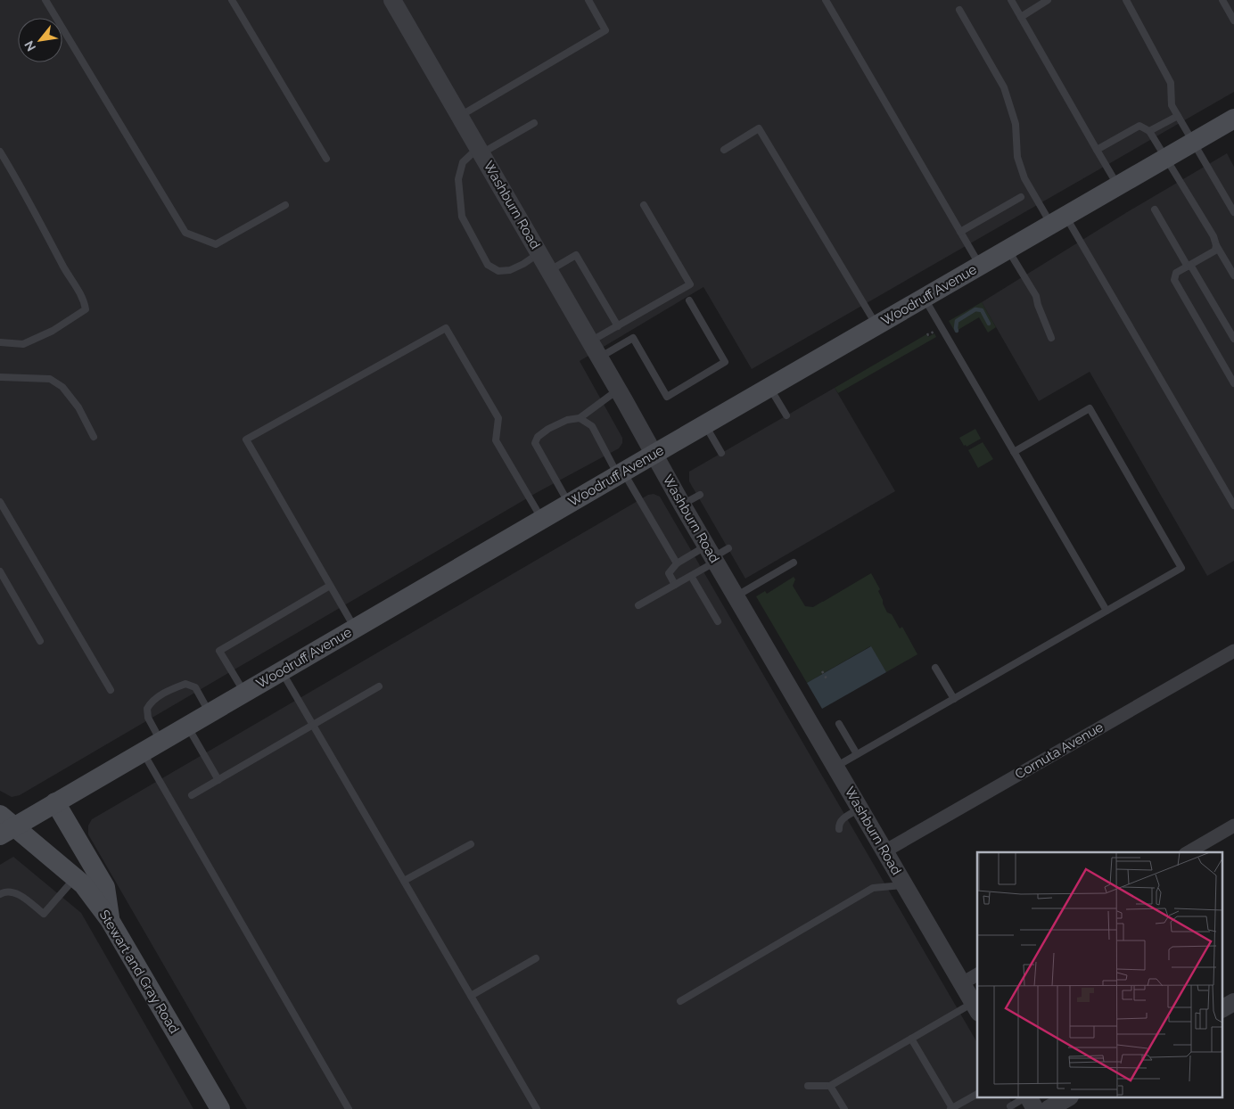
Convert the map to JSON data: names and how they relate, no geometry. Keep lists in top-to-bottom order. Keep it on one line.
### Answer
{"streets":{"main road":["Woodruff Avenue","Stewart and Gray Road"],"street":["Washburn Road","Cornuta Avenue"]},"crossings":[["Washburn Road","Woodruff Avenue"],["Washburn Road","Cornuta Avenue"],["Woodruff Avenue","Stewart and Gray Road"]],"north":"bottom left"}
